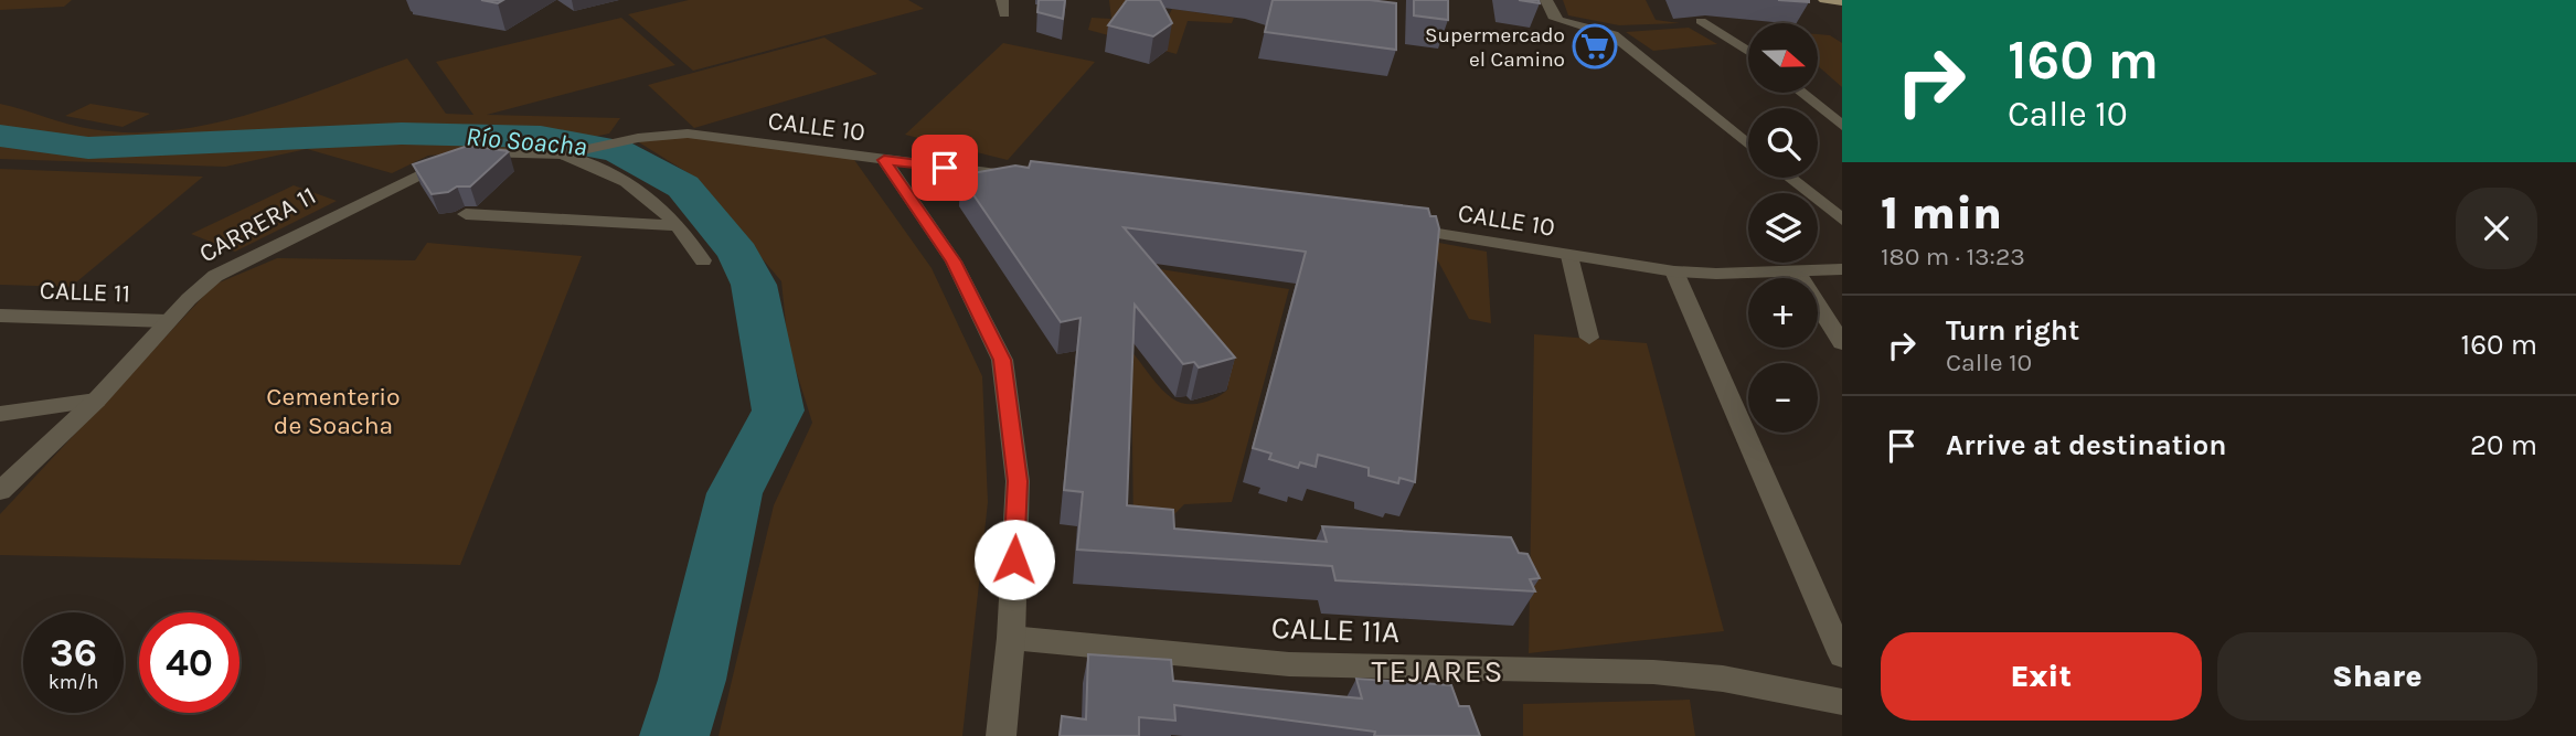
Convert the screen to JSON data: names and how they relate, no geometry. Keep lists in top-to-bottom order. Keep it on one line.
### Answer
{"streets":{"street":["CALLE 10","CARRERA 11","CALLE 11","CALLE 11A"]},"crossings":[["CALLE 10","CARRERA 11"],["CARRERA 11","CALLE 11"]],"districts":["TEJARES"],"water":["Río Soacha"],"parks":["Cementerio de Soacha"],"places":{"supermarket":["Supermercado el Camino"]},"north":"right","page":{"turn":["160 m","Calle 10"],"map_buttons":["+","−"],"heading":["1 min","180 m · 13:23"],"list":[{"name":"Turn right","note":"Calle 10","value":"160 m"},{"name":"Arrive at destination","value":"20 m"}],"speed":"36 km/h","limit":"40","buttons":["Exit","Share"]}}
